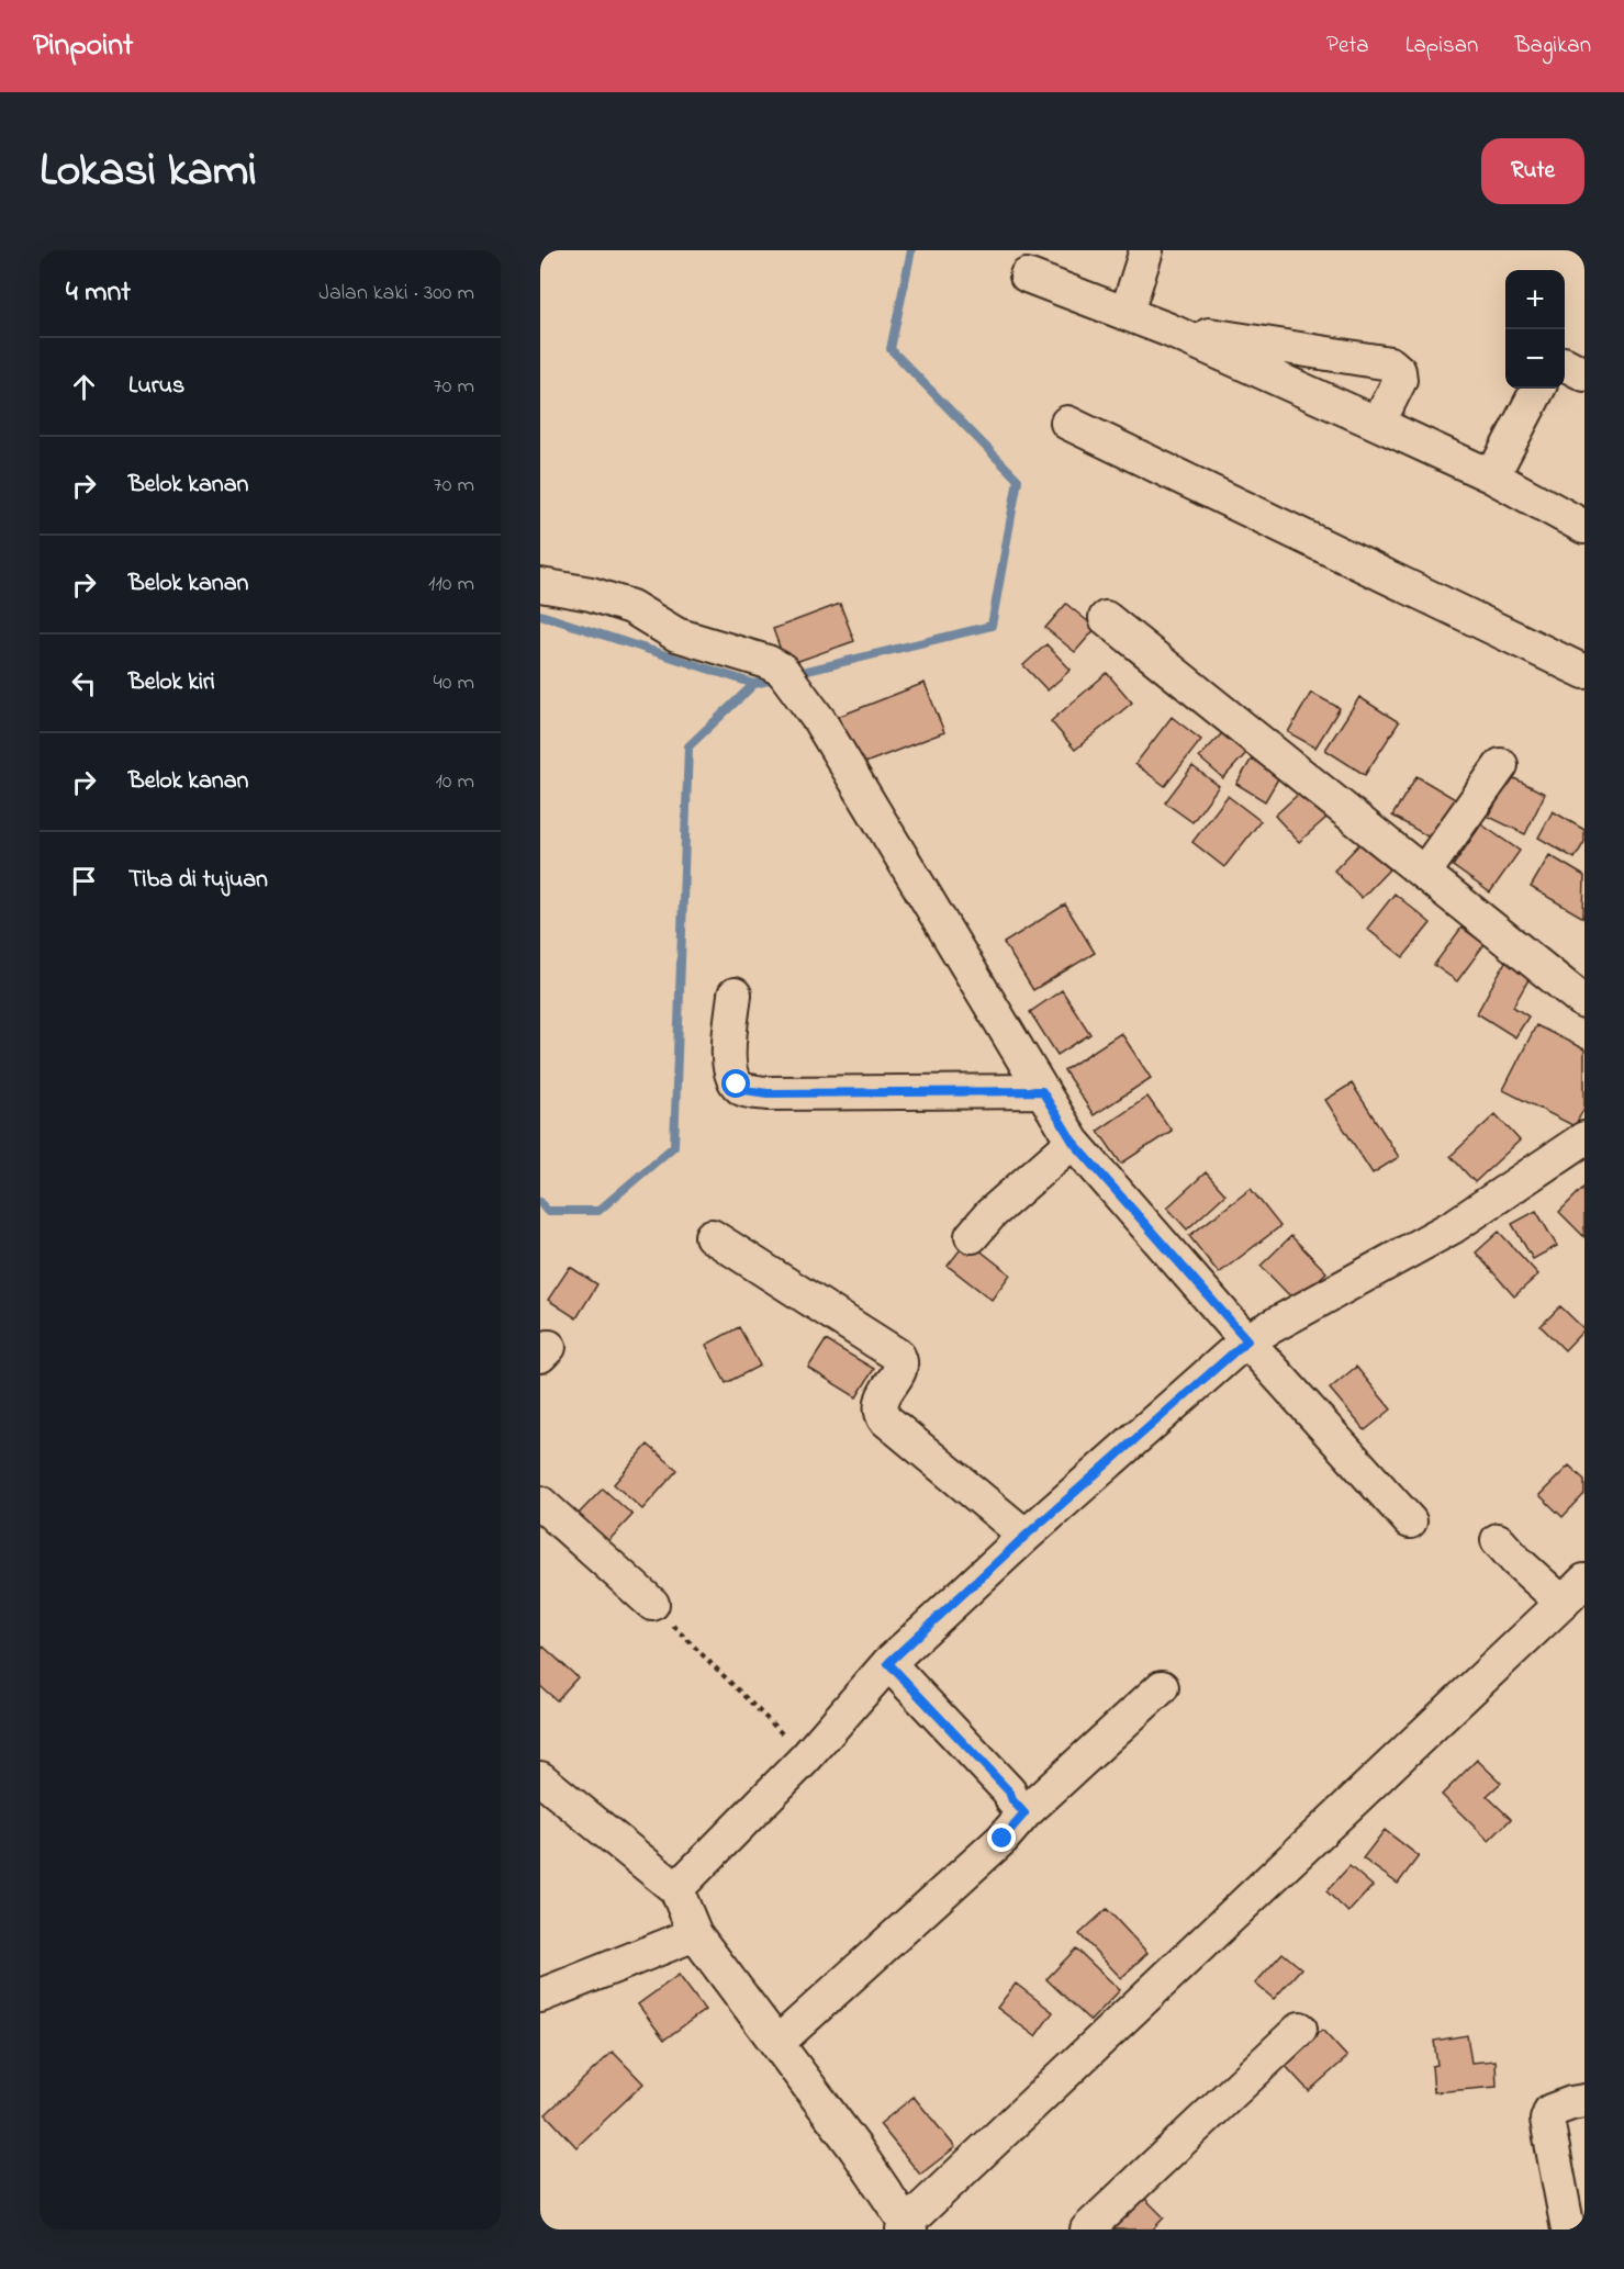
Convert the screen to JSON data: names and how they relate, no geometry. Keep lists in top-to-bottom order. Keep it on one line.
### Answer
{"page":{"header":"Pinpoint","nav":["Peta","Lapisan","Bagikan"],"title":"Lokasi kami","buttons":"Rute","heading":["4 mnt","Jalan kaki · 300 m"],"map_buttons":["+","−"],"list":[["Lurus","70 m"],["Belok kanan","70 m"],["Belok kanan","110 m"],["Belok kiri","40 m"],["Belok kanan","10 m"],"Tiba di tujuan"]}}
